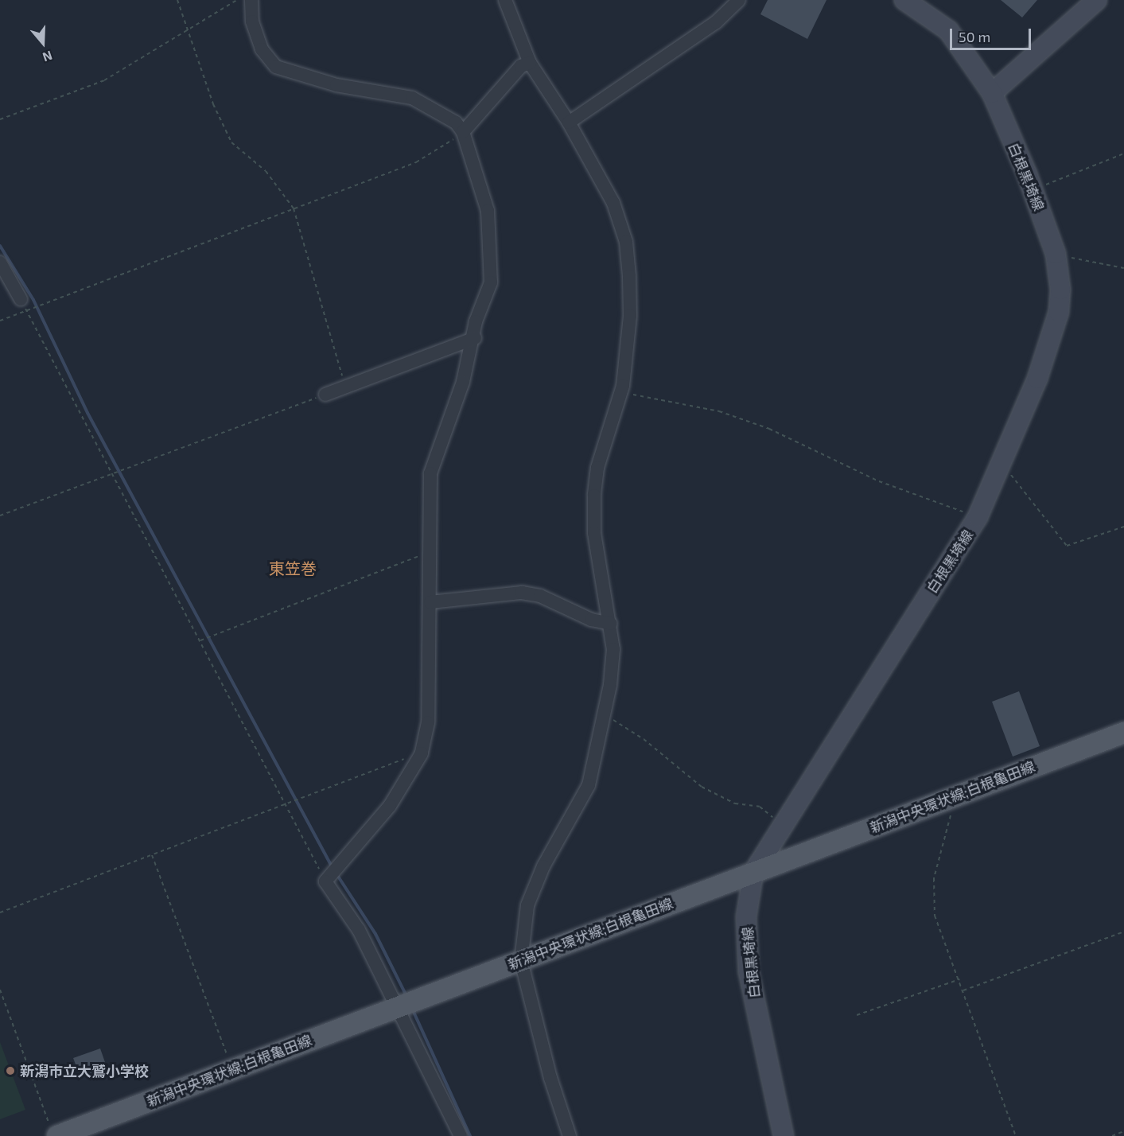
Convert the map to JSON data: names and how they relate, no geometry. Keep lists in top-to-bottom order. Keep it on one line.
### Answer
{"streets":{"main road":["白根黒埼線","新潟中央環状線;白根亀田線"]},"crossings":[["白根黒埼線","新潟中央環状線;白根亀田線"]],"districts":["東笠巻"],"places":["新潟市立大鷲小学校"],"scale_bar":"50 m","north":"bottom"}
